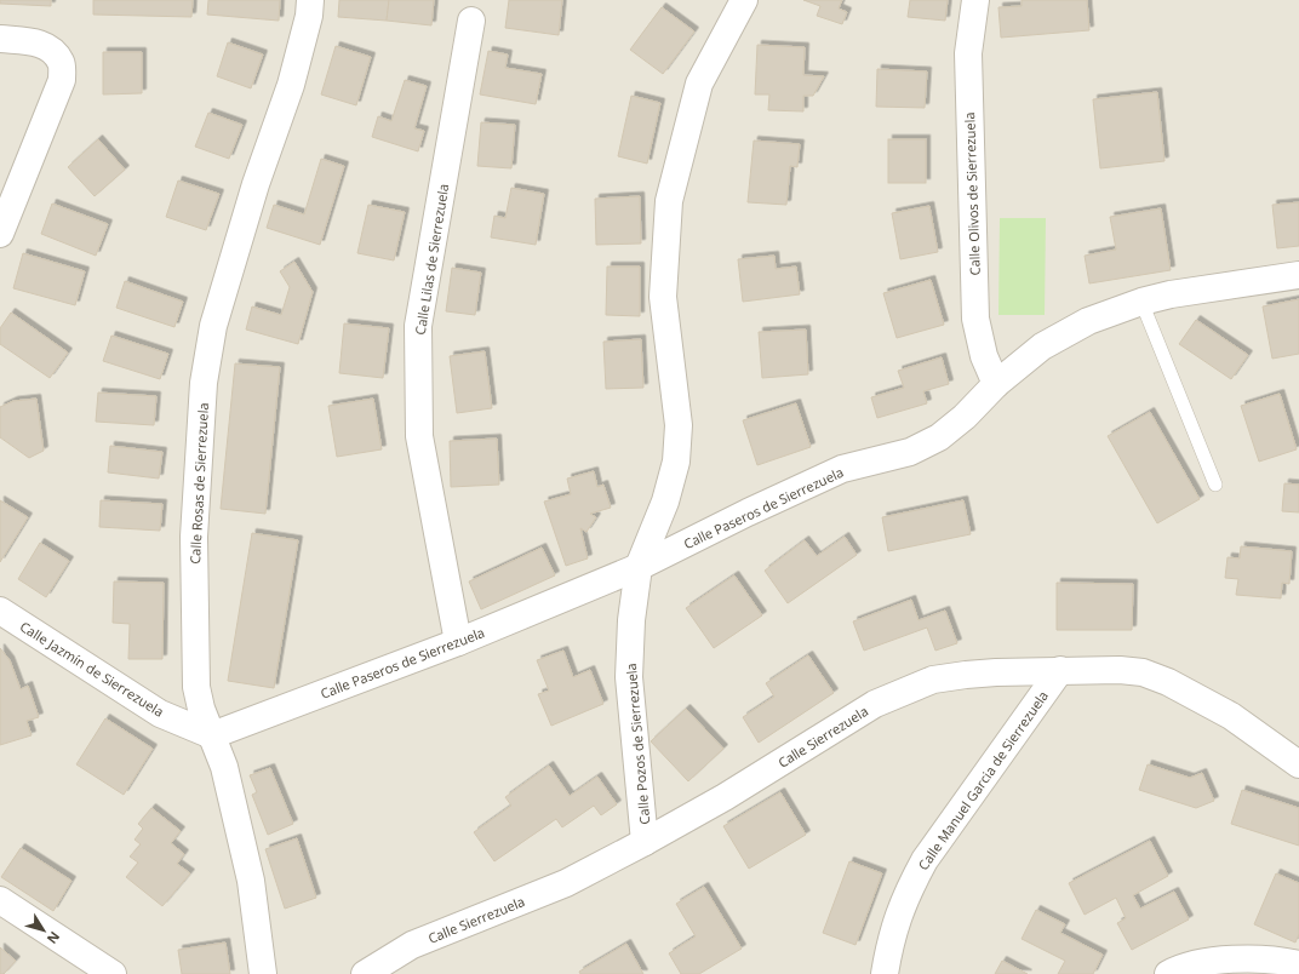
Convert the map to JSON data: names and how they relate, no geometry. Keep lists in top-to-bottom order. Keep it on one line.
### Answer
{"streets":{"street":["Calle Olivos de Sierrezuela","Calle Lilas de Sierrezuela","Calle Rosas de Sierrezuela","Calle Paseros de Sierrezuela","Calle Jazmín de Sierrezuela","Calle Sierrezuela","Calle Pozos de Sierrezuela","Calle Manuel Garcia de Sierrezuela"]},"crossings":[["Calle Olivos de Sierrezuela","Calle Paseros de Sierrezuela"],["Calle Lilas de Sierrezuela","Calle Paseros de Sierrezuela"],["Calle Rosas de Sierrezuela","Calle Paseros de Sierrezuela"],["Calle Rosas de Sierrezuela","Calle Jazmín de Sierrezuela"],["Calle Paseros de Sierrezuela","Calle Jazmín de Sierrezuela"],["Calle Paseros de Sierrezuela","Calle Pozos de Sierrezuela"],["Calle Sierrezuela","Calle Pozos de Sierrezuela"],["Calle Sierrezuela","Calle Manuel Garcia de Sierrezuela"]],"north":"bottom right"}
